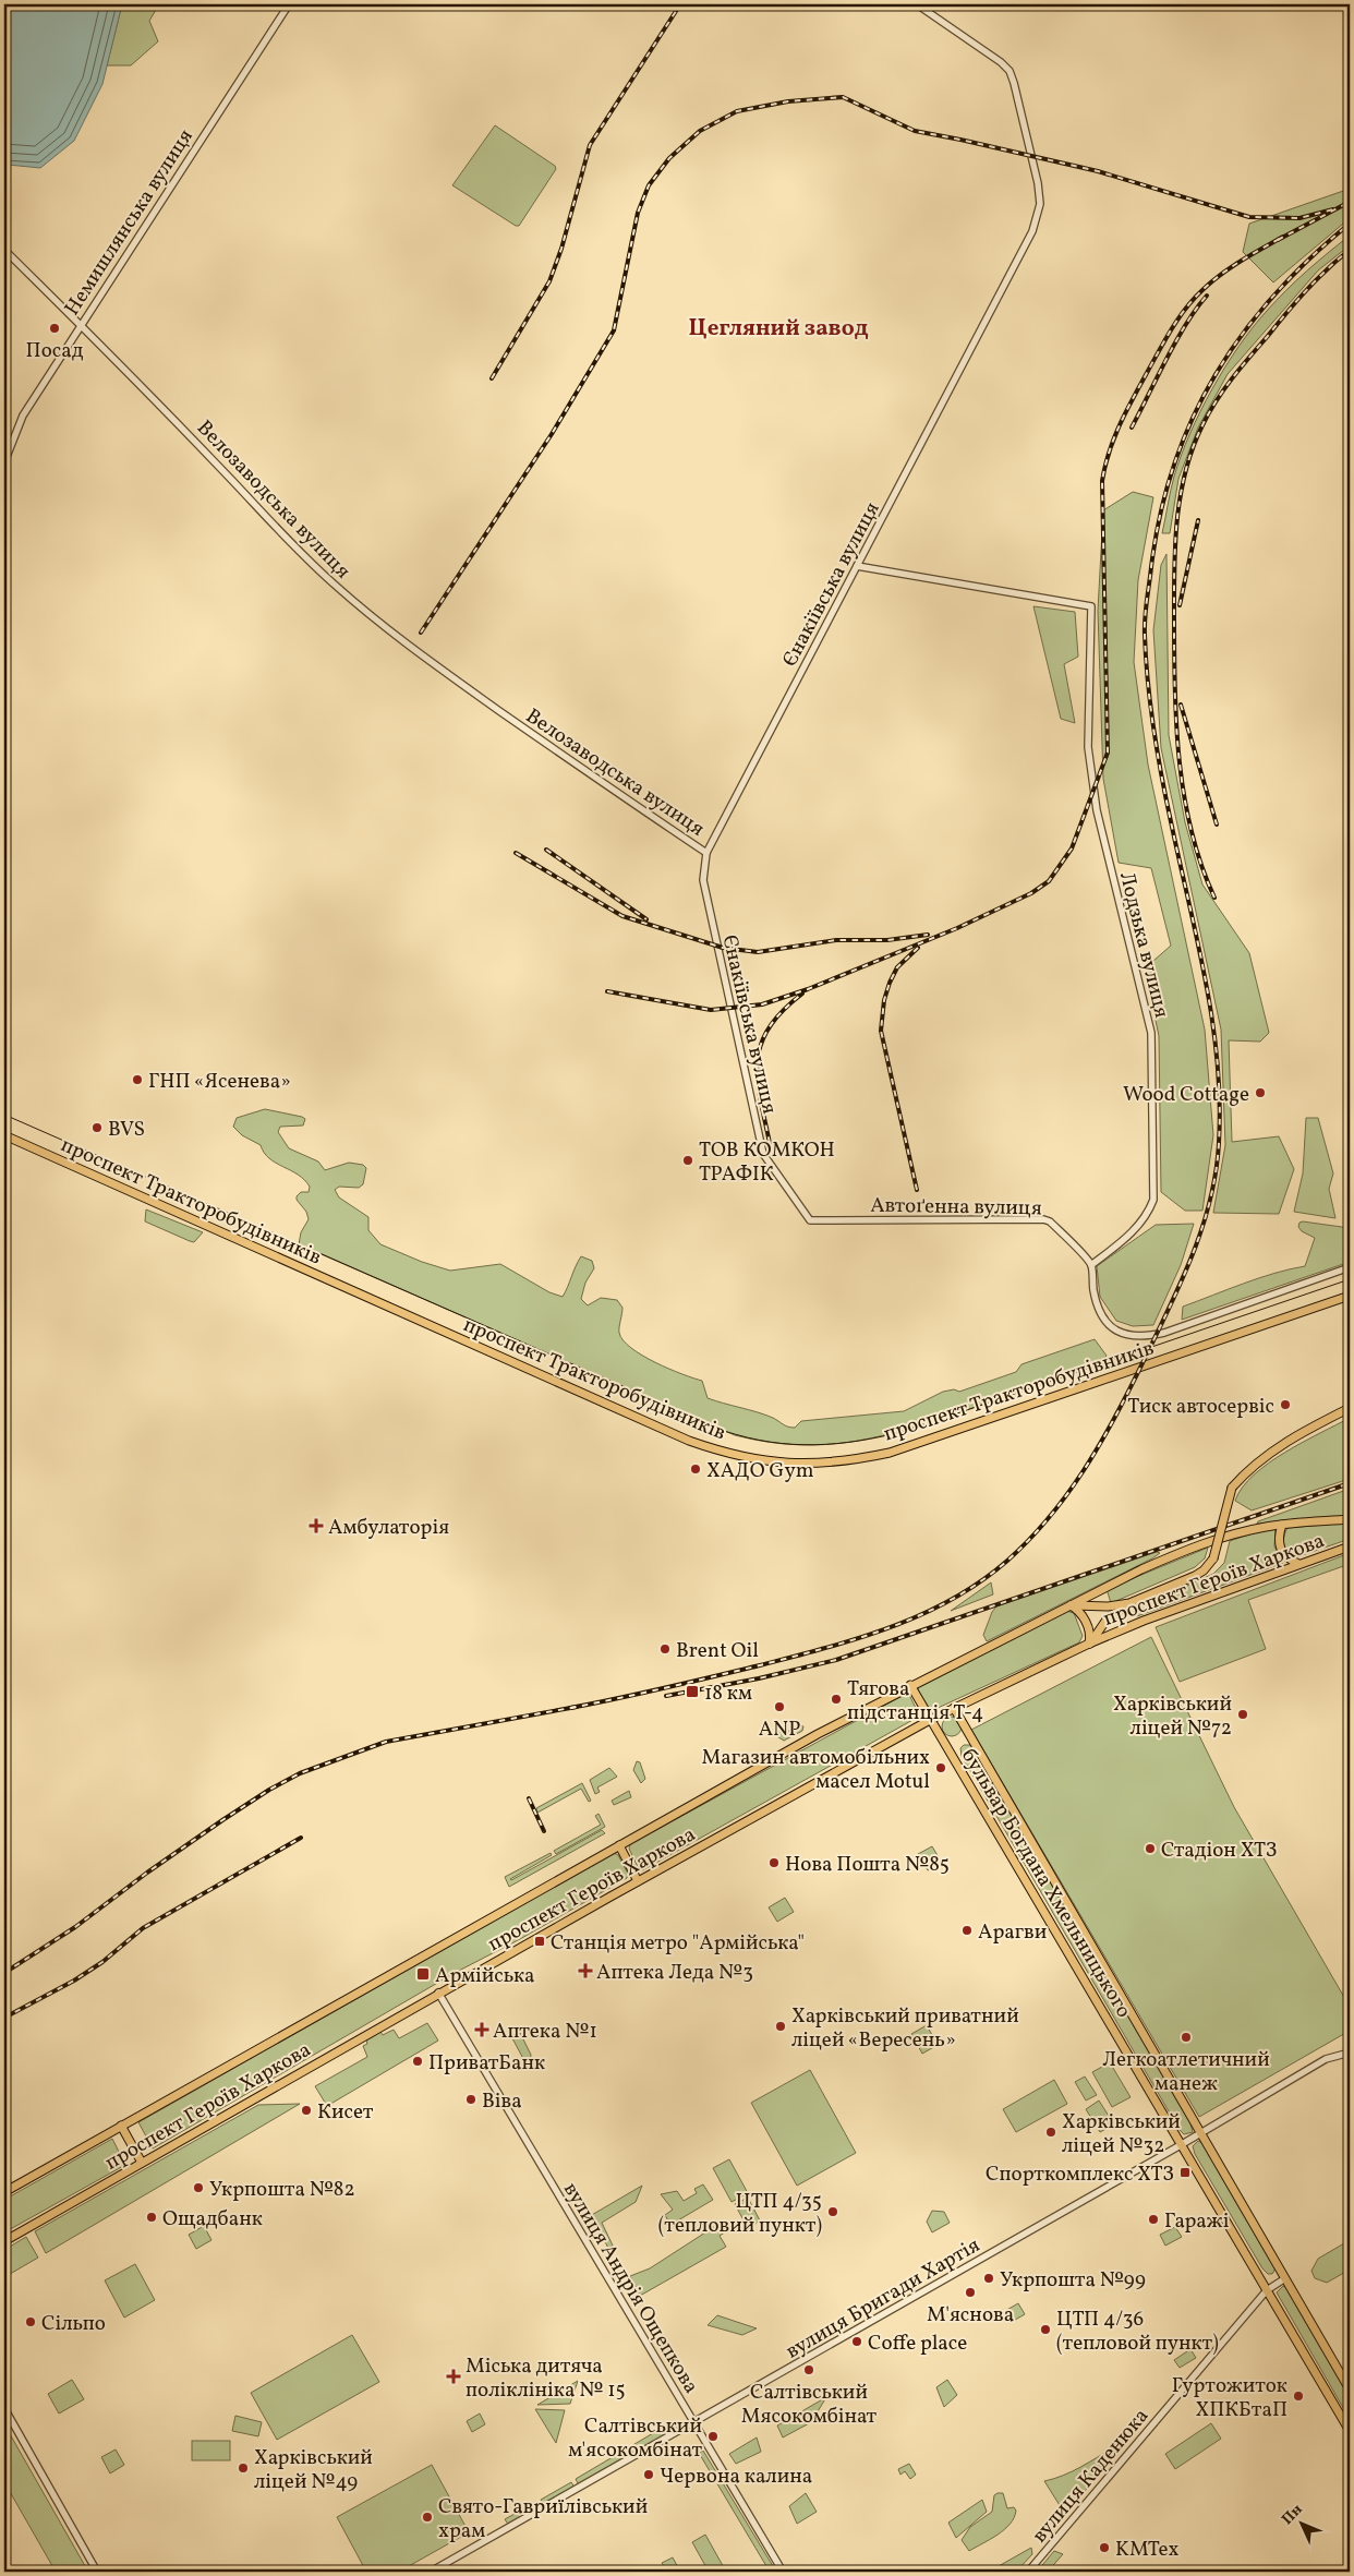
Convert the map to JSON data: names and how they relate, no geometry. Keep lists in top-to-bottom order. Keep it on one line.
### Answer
{"streets":{"main road":["проспект Тракторобудівників","проспект Героїв Харкова","бульвар Богдана Хмельницького"],"street":["Немишлянська вулиця","Велозаводська вулиця","Єнакіївська вулиця","Лодзька вулиця","Автоґенна вулиця","вулиця Андрія Ощепкова","вулиця Бригади Хартія","вулиця Каденюка"]},"crossings":[["Немишлянська вулиця","Велозаводська вулиця"],["Велозаводська вулиця","Єнакіївська вулиця"],["Єнакіївська вулиця","Лодзька вулиця"],["Єнакіївська вулиця","Автоґенна вулиця"],["Лодзька вулиця","Автоґенна вулиця"],["проспект Героїв Харкова","бульвар Богдана Хмельницького"],["проспект Героїв Харкова","вулиця Андрія Ощепкова"],["бульвар Богдана Хмельницького","вулиця Бригади Хартія"],["бульвар Богдана Хмельницького","вулиця Каденюка"],["вулиця Андрія Ощепкова","вулиця Бригади Хартія"]],"districts":["Цегляний завод"],"places":{"other":["Посад","ГНП «Ясенева»","Wood Cottage","BVS","ТОВ КОМКОН ТРАФІК","Тиск автосервіс","ХАДО Gym","Brent Oil","Тягова підстанція Т-4","ANP","Харківський ліцей №72","Магазин автомобільних масел Motul","Стадіон ХТЗ","Нова Пошта №85","Арагви","Харківський приватний ліцей «Вересень»","Легкоатлетичний манеж","ПриватБанк","Віва","Кисет","Харківський ліцей №32","Укрпошта №82","ЦТП 4/35 (тепловий пункт)","Ощадбанк","Гаражі","Укрпошта №99","М'яснова","Сільпо","ЦТП 4/36 (тепловой пункт)","Coffe place","Салтівський Мясокомбінат","Гуртожиток ХПКБтаП","Салтівський м'ясокомбінат","Харківський ліцей №49","Червона калина","Свято-Гавриїлівський храм","KMTex"],"health":["Амбулаторія","Аптека Леда №3","Аптека №1","Міська дитяча поліклініка № 15"],"transit":["18 км","Станція метро \"Армійська\"","Армійська","Спорткомплекс ХТЗ"]},"north":"top left"}
